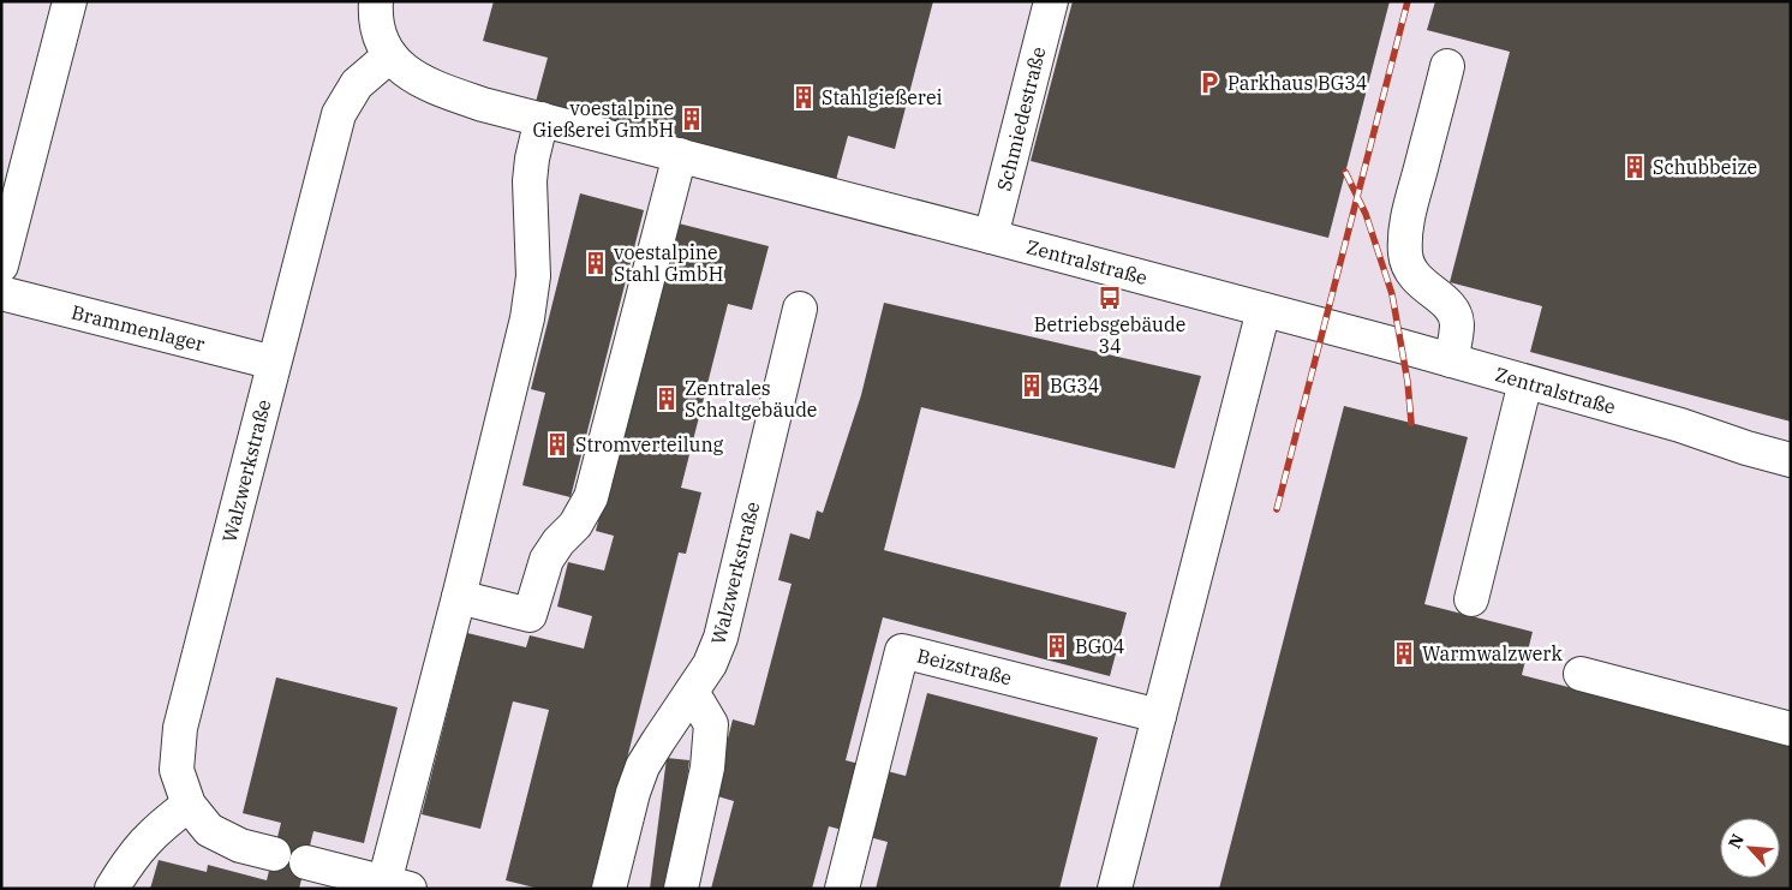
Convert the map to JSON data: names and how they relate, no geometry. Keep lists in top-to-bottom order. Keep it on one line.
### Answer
{"streets":{"street":["Schmiedestraße","Zentralstraße","Brammenlager","Walzwerkstraße","Beizstraße"]},"crossings":[["Schmiedestraße","Zentralstraße"],["Zentralstraße","Walzwerkstraße"],["Brammenlager","Walzwerkstraße"]],"places":{"parking":["Parkhaus BG34"],"building":["Stahlgießerei","voestalpine Gießerei GmbH","Schubbeize","voestalpine Stahl GmbH","BG34","Zentrales Schaltgebäude","Stromverteilung","BG04","Warmwalzwerk"],"bus stop":["Betriebsgebäude 34"]},"north":"top left"}
